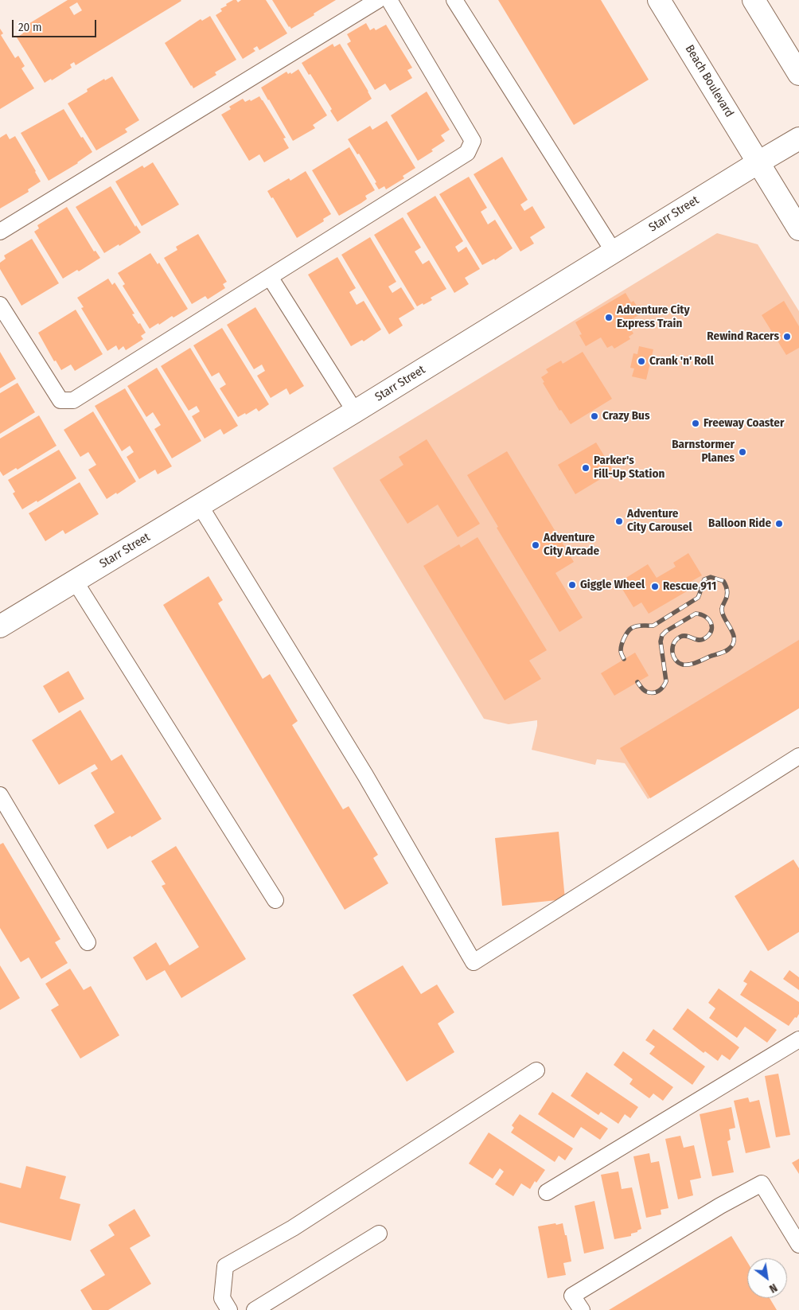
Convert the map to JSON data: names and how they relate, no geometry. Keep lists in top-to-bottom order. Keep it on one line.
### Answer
{"streets":{"street":["Beach Boulevard","Starr Street"]},"crossings":[["Beach Boulevard","Starr Street"]],"places":["Adventure City Express Train","Rewind Racers","Crank 'n' Roll","Crazy Bus","Freeway Coaster","Barnstormer Planes","Parker's Fill-Up Station","Adventure City Carousel","Balloon Ride","Adventure City Arcade","Giggle Wheel","Rescue 911"],"scale_bar":"20 m","north":"bottom right"}
